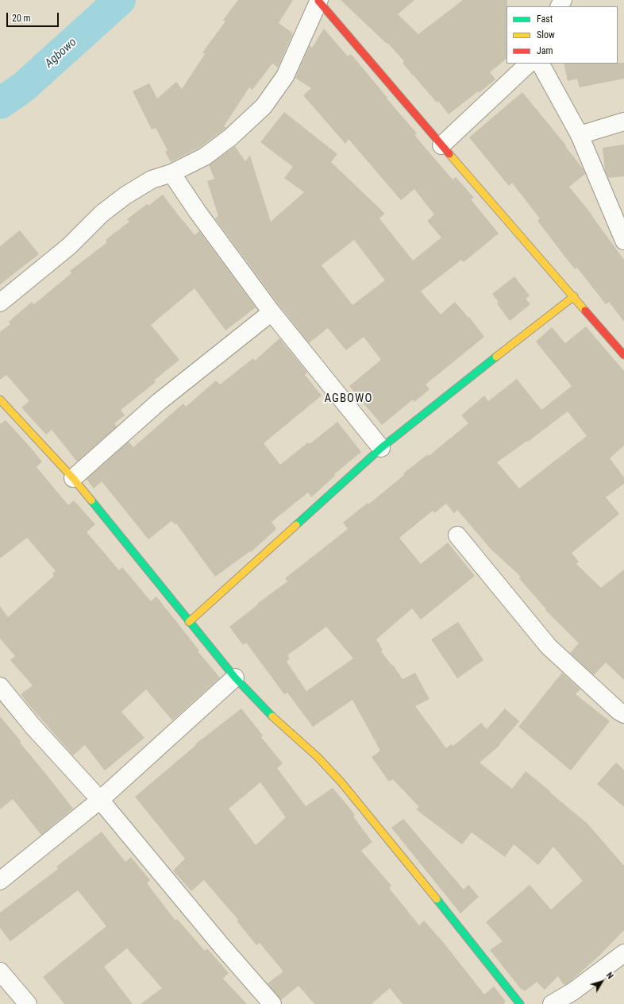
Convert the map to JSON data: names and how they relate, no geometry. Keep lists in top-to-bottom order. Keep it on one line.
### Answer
{"districts":["AGBOWO"],"water":["Agbowo"],"legend":["Fast","Slow","Jam"],"scale_bar":"20 m","north":"top right"}
